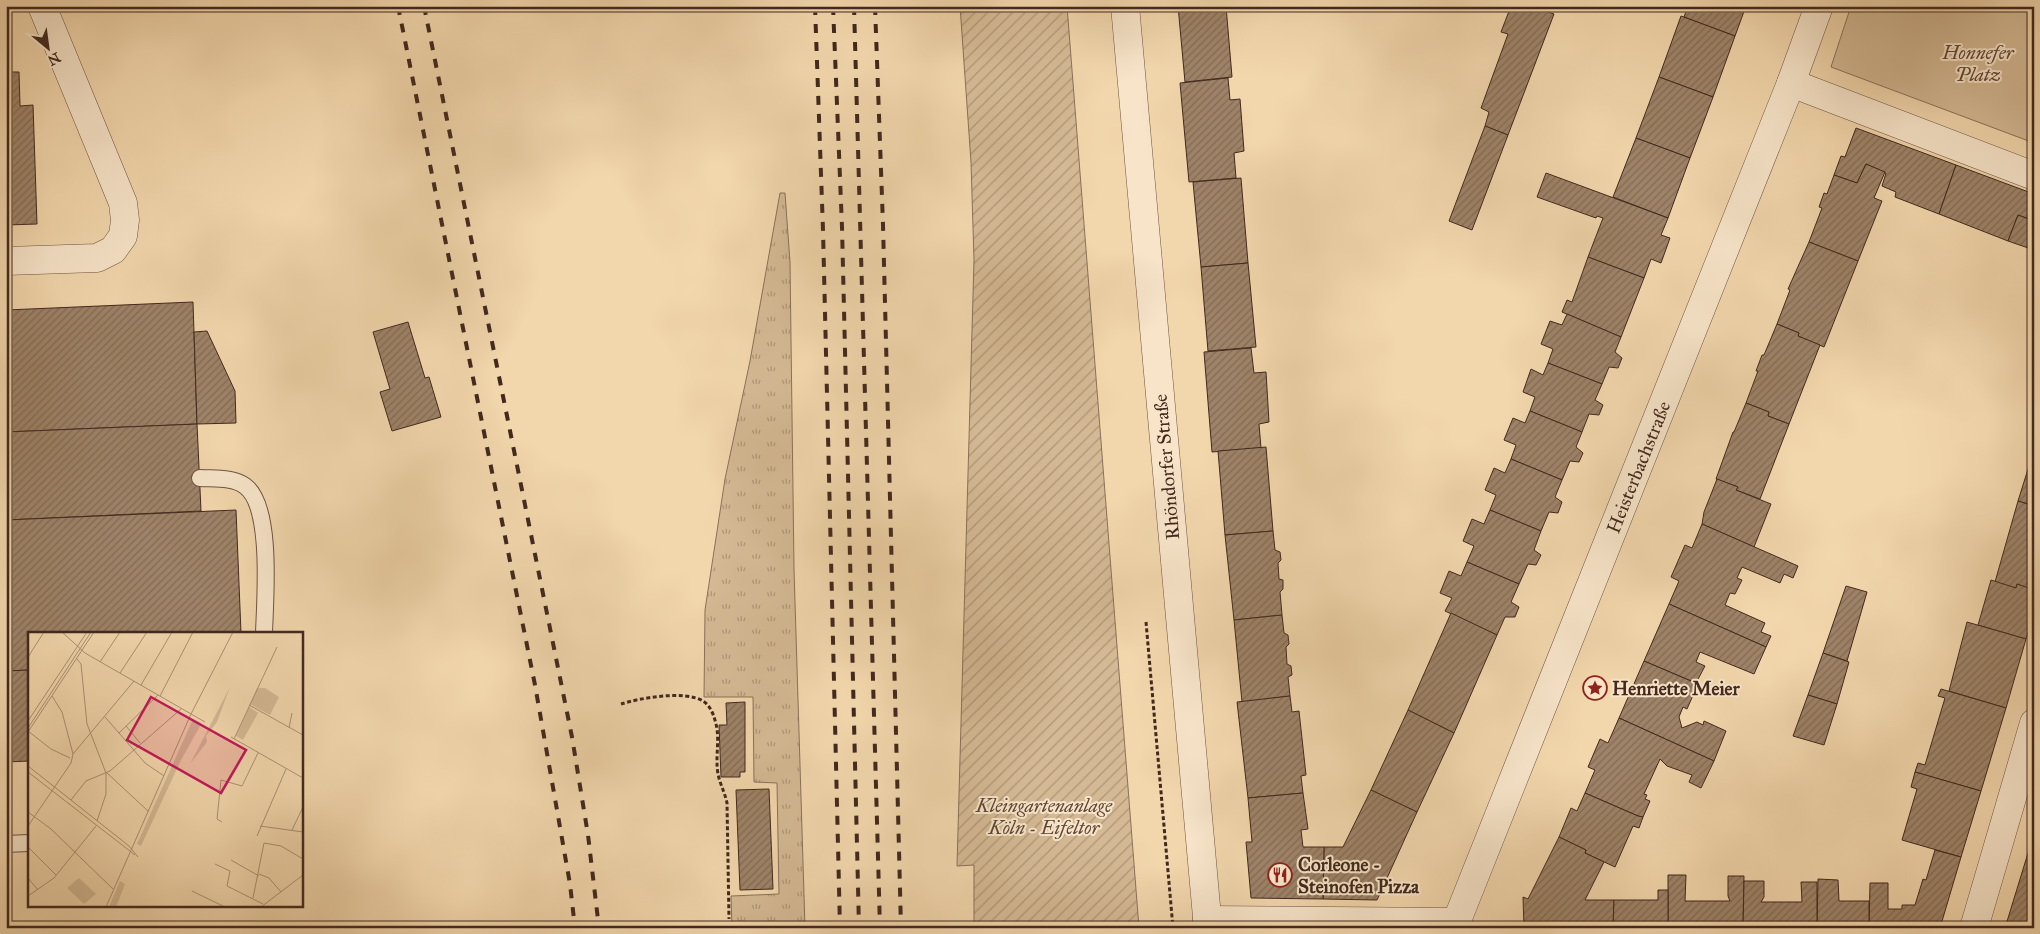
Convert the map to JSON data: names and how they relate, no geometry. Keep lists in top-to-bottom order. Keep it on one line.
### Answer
{"streets":{"street":["Rhöndorfer Straße","Heisterbachstraße"]},"parks":["Honnefer Platz","Kleingartenanlage Köln - Eifeltor"],"places":{"place":["Henriette Meier"],"restaurant":["Corleone - Steinofen Pizza"]},"north":"bottom right"}
